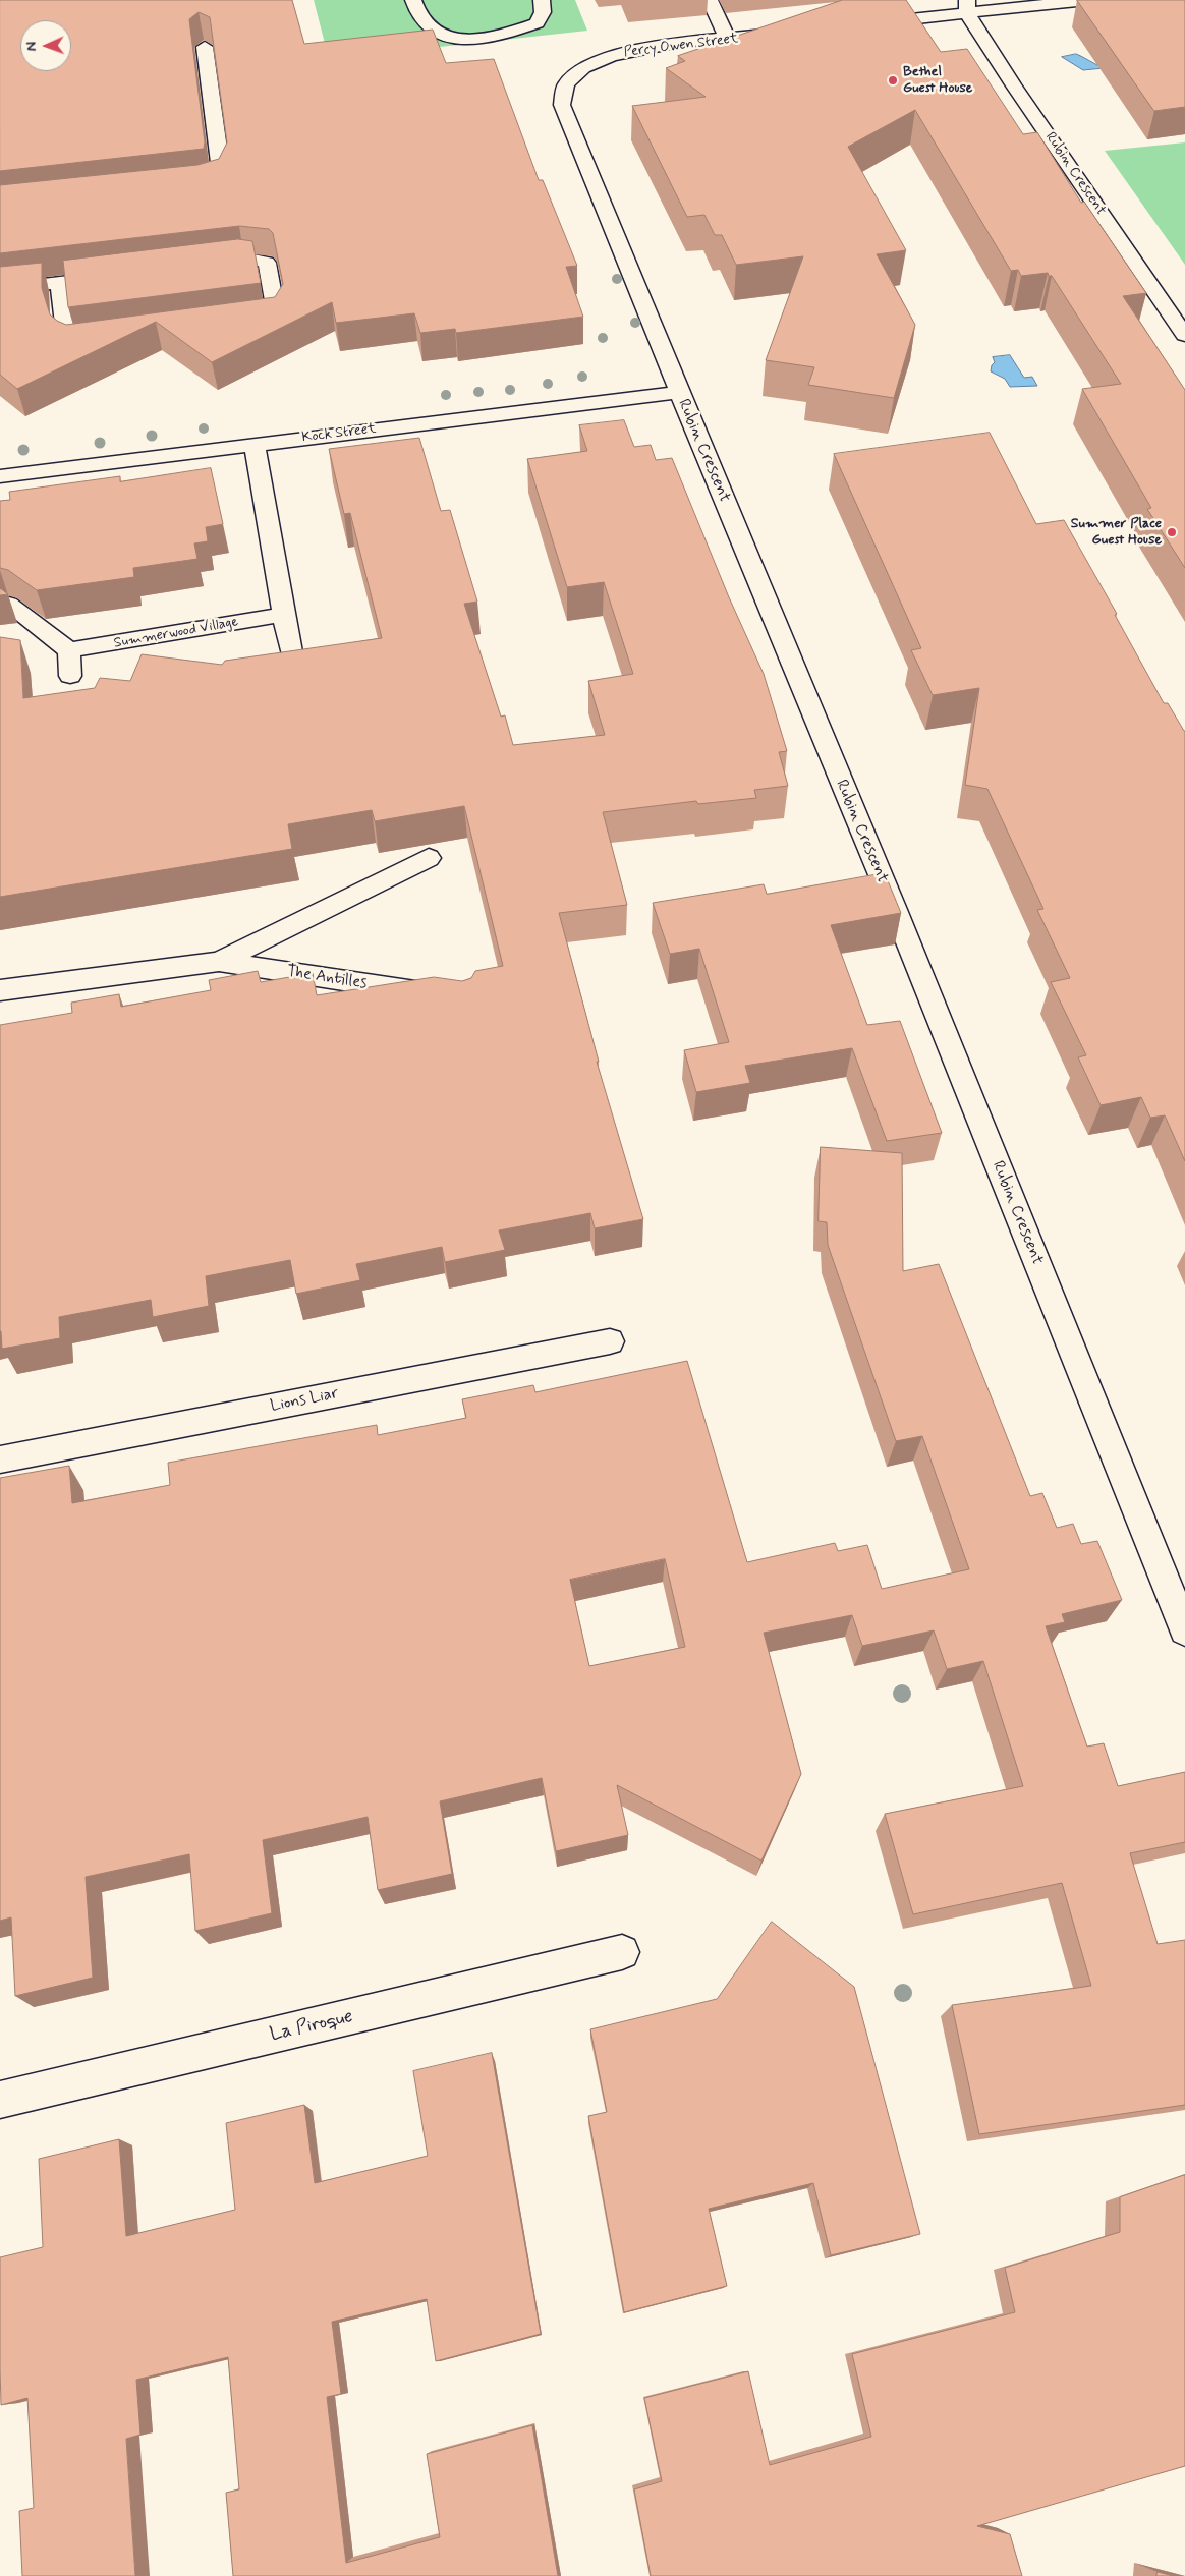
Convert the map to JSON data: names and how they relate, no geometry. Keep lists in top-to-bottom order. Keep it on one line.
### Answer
{"streets":{"street":["Percy Owen Street","Rubin Crescent","Kock Street","Summerwood Village","The Antilles","Lions Liar","La Piroque"]},"crossings":[["Percy Owen Street","Rubin Crescent"],["Rubin Crescent","Kock Street"]],"places":["Bethel Guest House","Summer Place Guest House"],"north":"left"}
